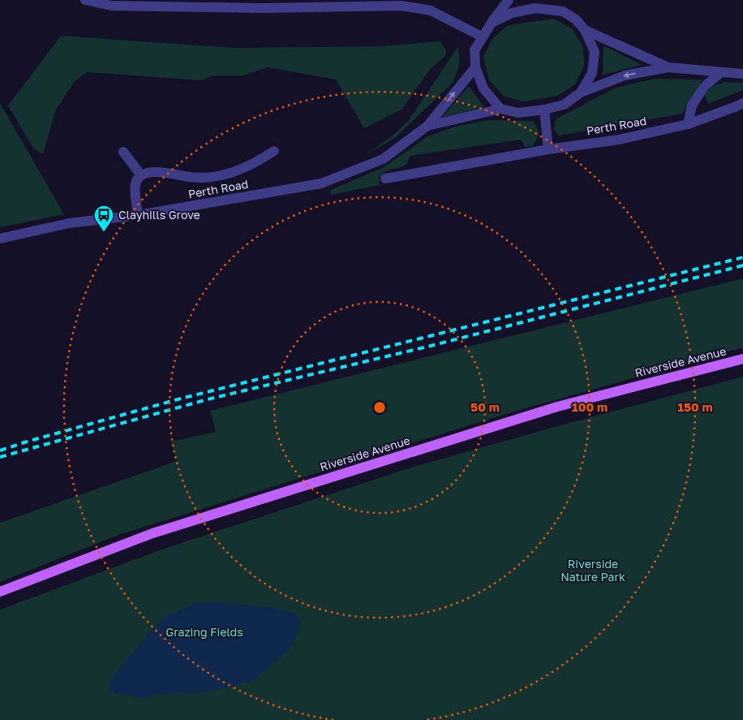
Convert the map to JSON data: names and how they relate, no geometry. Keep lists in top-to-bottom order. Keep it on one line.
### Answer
{"streets":{"main road":["Riverside Avenue"],"street":["Perth Road"]},"parks":["Riverside Nature Park","Grazing Fields"],"places":{"bus stop":["Clayhills Grove"]},"rings":["50 m","100 m","150 m"]}
